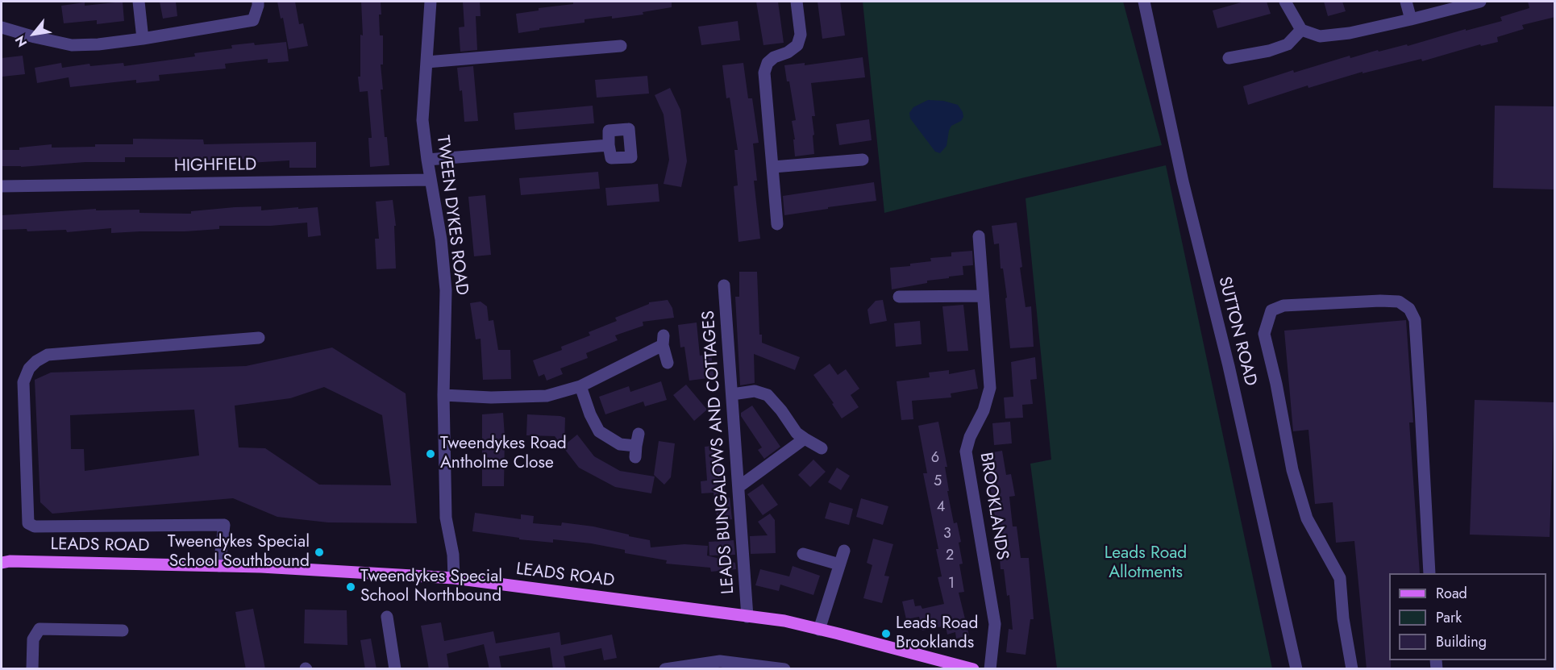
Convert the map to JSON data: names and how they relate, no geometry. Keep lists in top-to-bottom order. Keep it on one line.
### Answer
{"streets":{"main road":["LEADS ROAD"],"street":["HIGHFIELD","TWEEN DYKES ROAD","SUTTON ROAD","LEADS BUNGALOWS AND COTTAGES","BROOKLANDS"]},"crossings":[["HIGHFIELD","TWEEN DYKES ROAD"],["TWEEN DYKES ROAD","LEADS ROAD"],["LEADS BUNGALOWS AND COTTAGES","LEADS ROAD"]],"parks":["Leads Road Allotments"],"places":["Tweendykes Road Antholme Close","Tweendykes Special School Southbound","Tweendykes Special School Northbound","Leads Road Brooklands"],"house_numbers":["6","5","4","3","2","1"],"legend":["Road","Park","Building"],"north":"bottom left"}
